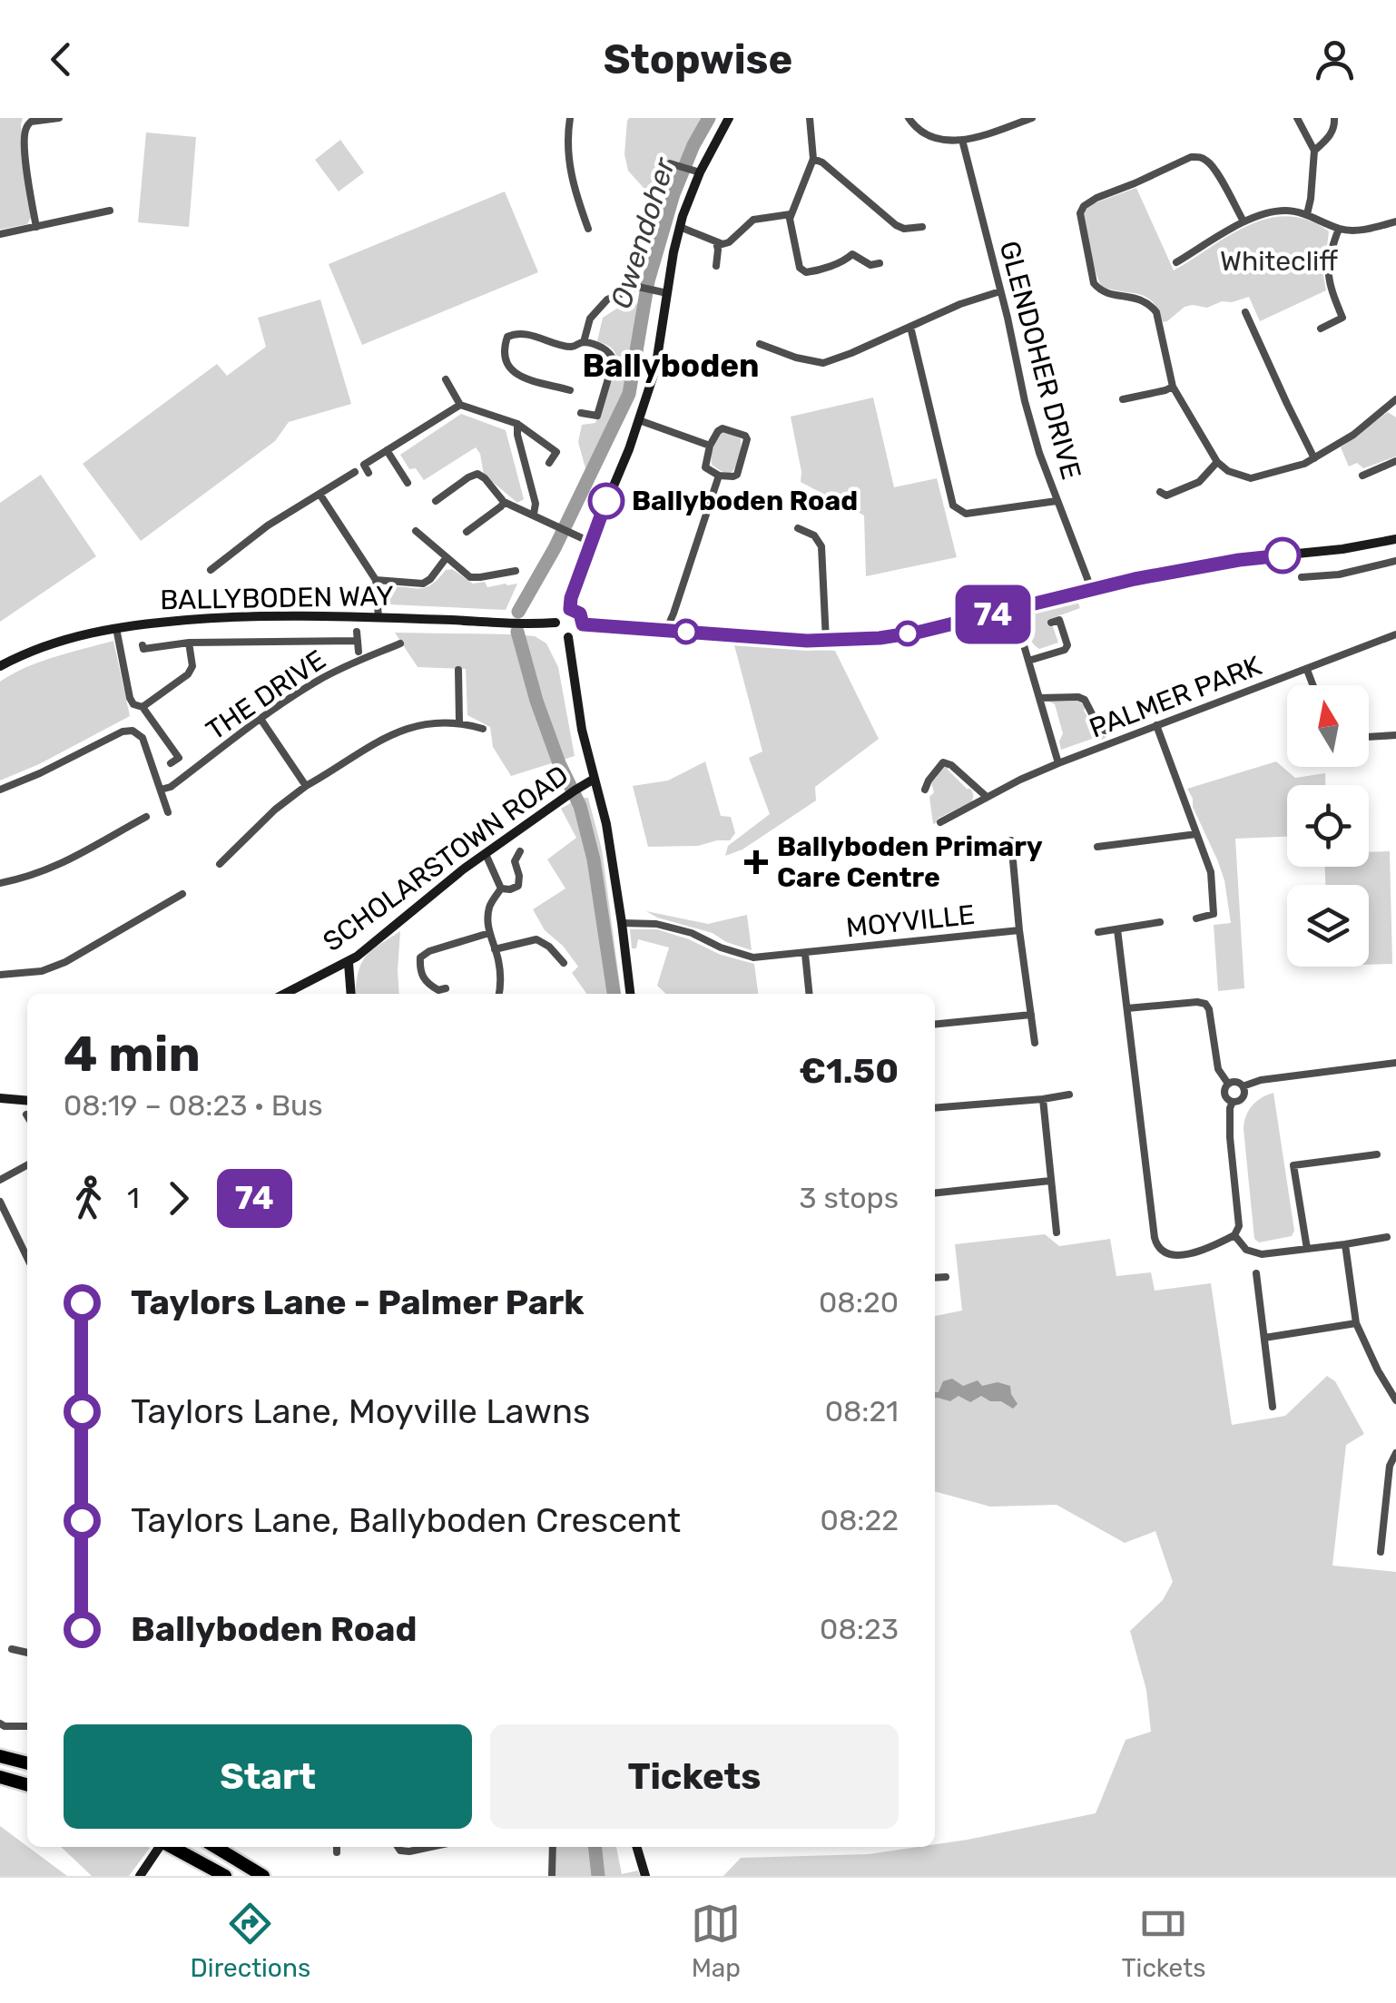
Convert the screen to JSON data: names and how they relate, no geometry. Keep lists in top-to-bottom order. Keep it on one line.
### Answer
{"streets":{"main road":["BALLYBODEN WAY","SCHOLARSTOWN ROAD"],"street":["GLENDOHER DRIVE","THE DRIVE","PALMER PARK","MOYVILLE"]},"districts":["Ballyboden"],"water":["Owendoher"],"parks":["Whitecliff"],"places":{"other":["Ballyboden Road"],"health":["Ballyboden Primary Care Centre"]},"lines":["bus line 74"],"north":"top","page":{"header":"Stopwise","on_map":"74","heading":["4 min","08:19 – 08:23 · Bus","€1.50"],"legs":["1","74","3 stops"],"list":[{"name":"Taylors Lane - Palmer Park","value":"08:20"},{"name":"Taylors Lane, Moyville Lawns","value":"08:21"},{"name":"Taylors Lane, Ballyboden Crescent","value":"08:22"},{"name":"Ballyboden Road","value":"08:23"}],"buttons":["Start","Tickets"],"tabs":["Directions","Map","Tickets"]}}
